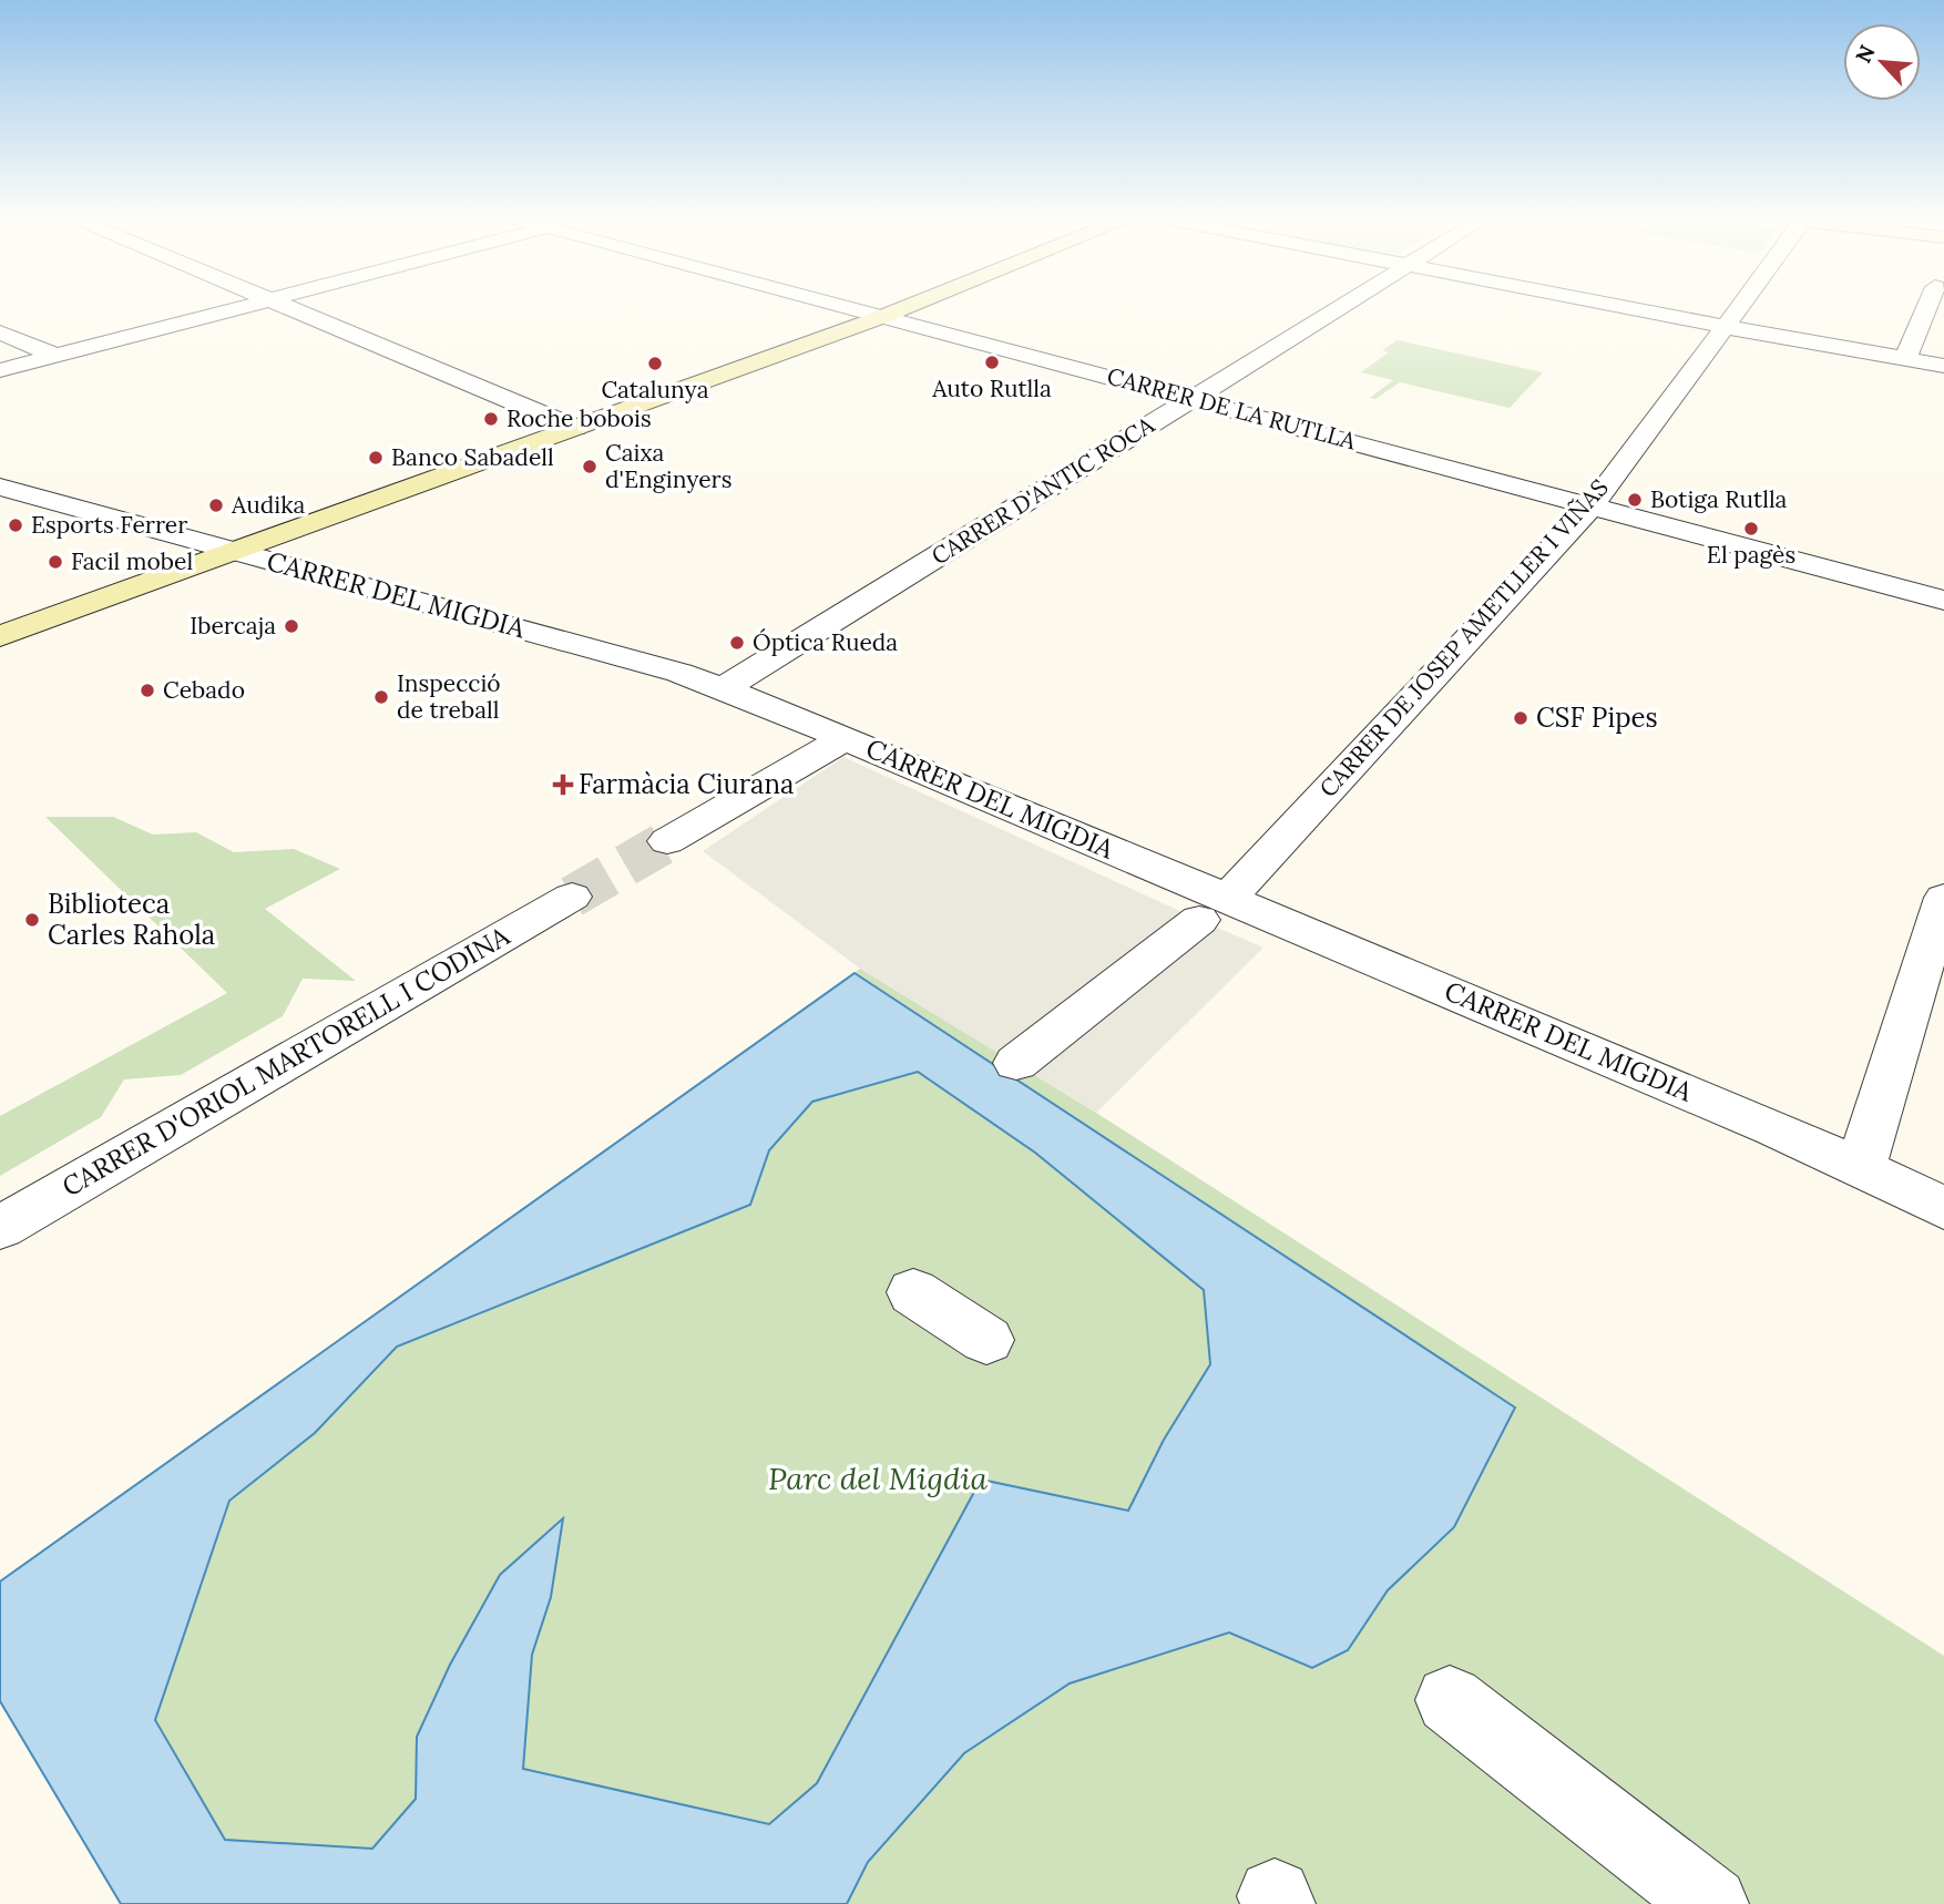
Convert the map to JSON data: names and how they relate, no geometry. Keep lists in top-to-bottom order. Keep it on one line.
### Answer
{"streets":{"street":["CARRER DE LA RUTLLA","CARRER D'ANTIC ROCA","CARRER DEL MIGDIA","CARRER DE JOSEP AMETLLER I VIÑAS","CARRER D'ORIOL MARTORELL I CODINA"]},"crossings":[["CARRER DE LA RUTLLA","CARRER D'ANTIC ROCA"],["CARRER DE LA RUTLLA","CARRER DE JOSEP AMETLLER I VIÑAS"],["CARRER D'ANTIC ROCA","CARRER DEL MIGDIA"],["CARRER DEL MIGDIA","CARRER DE JOSEP AMETLLER I VIÑAS"]],"parks":["Parc del Migdia"],"places":{"other":["Auto Rutlla","Catalunya","Roche bobois","Banco Sabadell","Caixa d'Enginyers","Botiga Rutlla","Audika","Esports Ferrer","El pagès","Facil mobel","Ibercaja","Óptica Rueda","Cebado","Inspecció de treball","CSF Pipes","Biblioteca Carles Rahola"],"health":["Farmàcia Ciurana"]},"north":"top left"}
